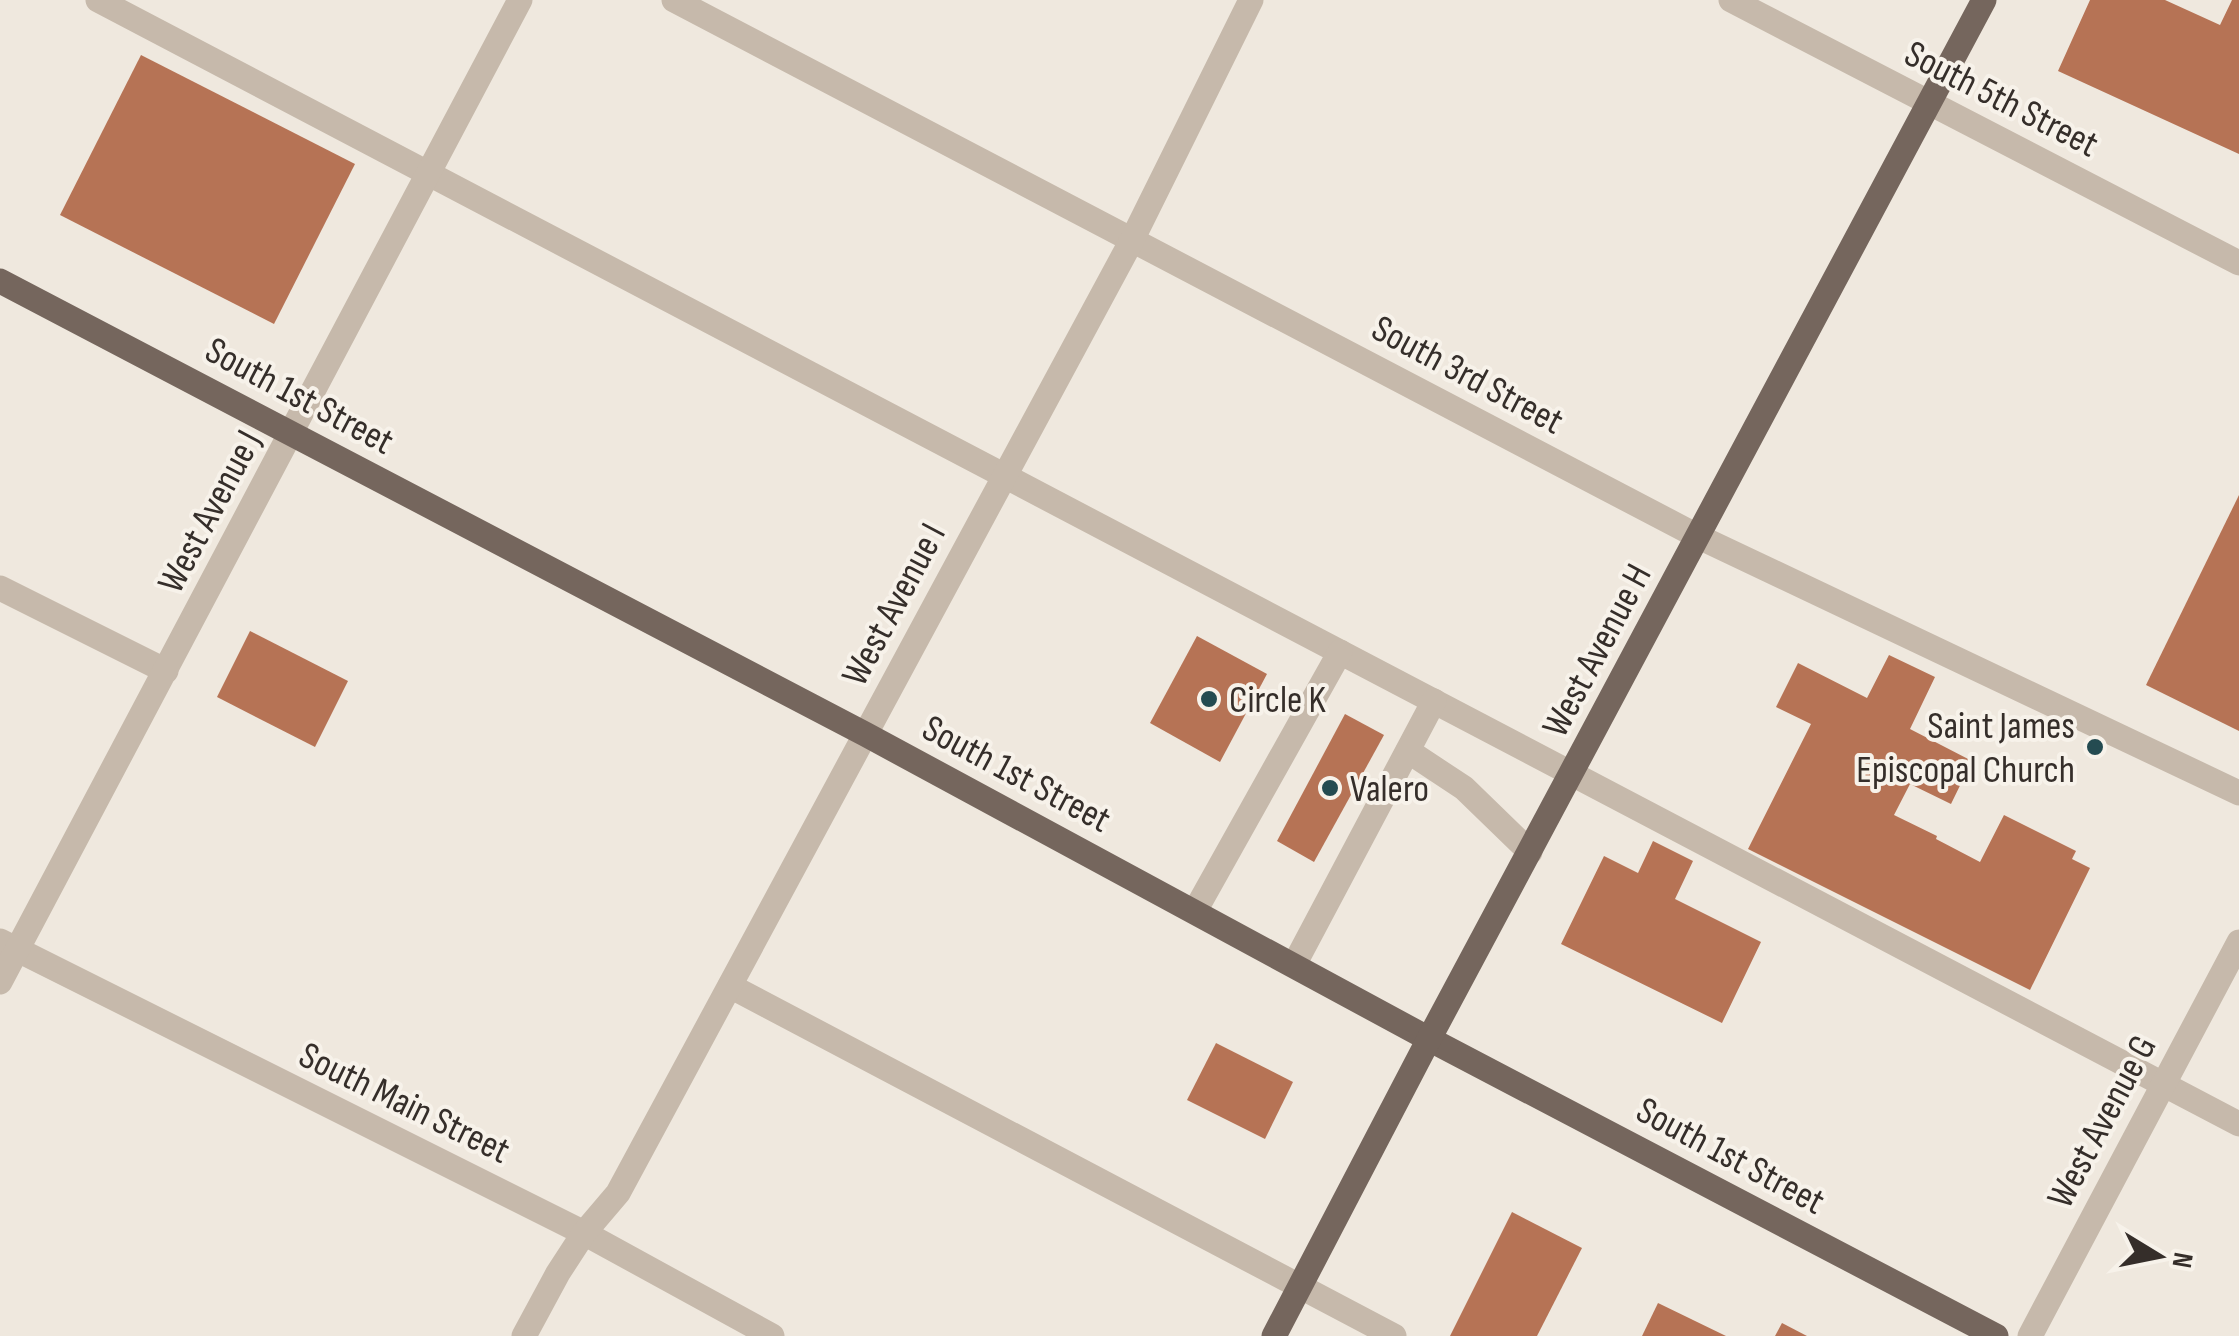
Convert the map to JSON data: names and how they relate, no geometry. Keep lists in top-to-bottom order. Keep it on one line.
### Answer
{"streets":{"main road":["South 1st Street","West Avenue H"],"street":["South 5th Street","South 3rd Street","West Avenue J","West Avenue I","South Main Street","West Avenue G"]},"crossings":[["South 5th Street","West Avenue H"],["South 3rd Street","West Avenue I"],["South 3rd Street","West Avenue H"],["South 1st Street","West Avenue J"],["South 1st Street","West Avenue I"],["South 1st Street","West Avenue H"],["West Avenue J","South Main Street"],["West Avenue I","South Main Street"]],"places":["Circle K","Saint James Episcopal Church","Valero"],"north":"right"}
